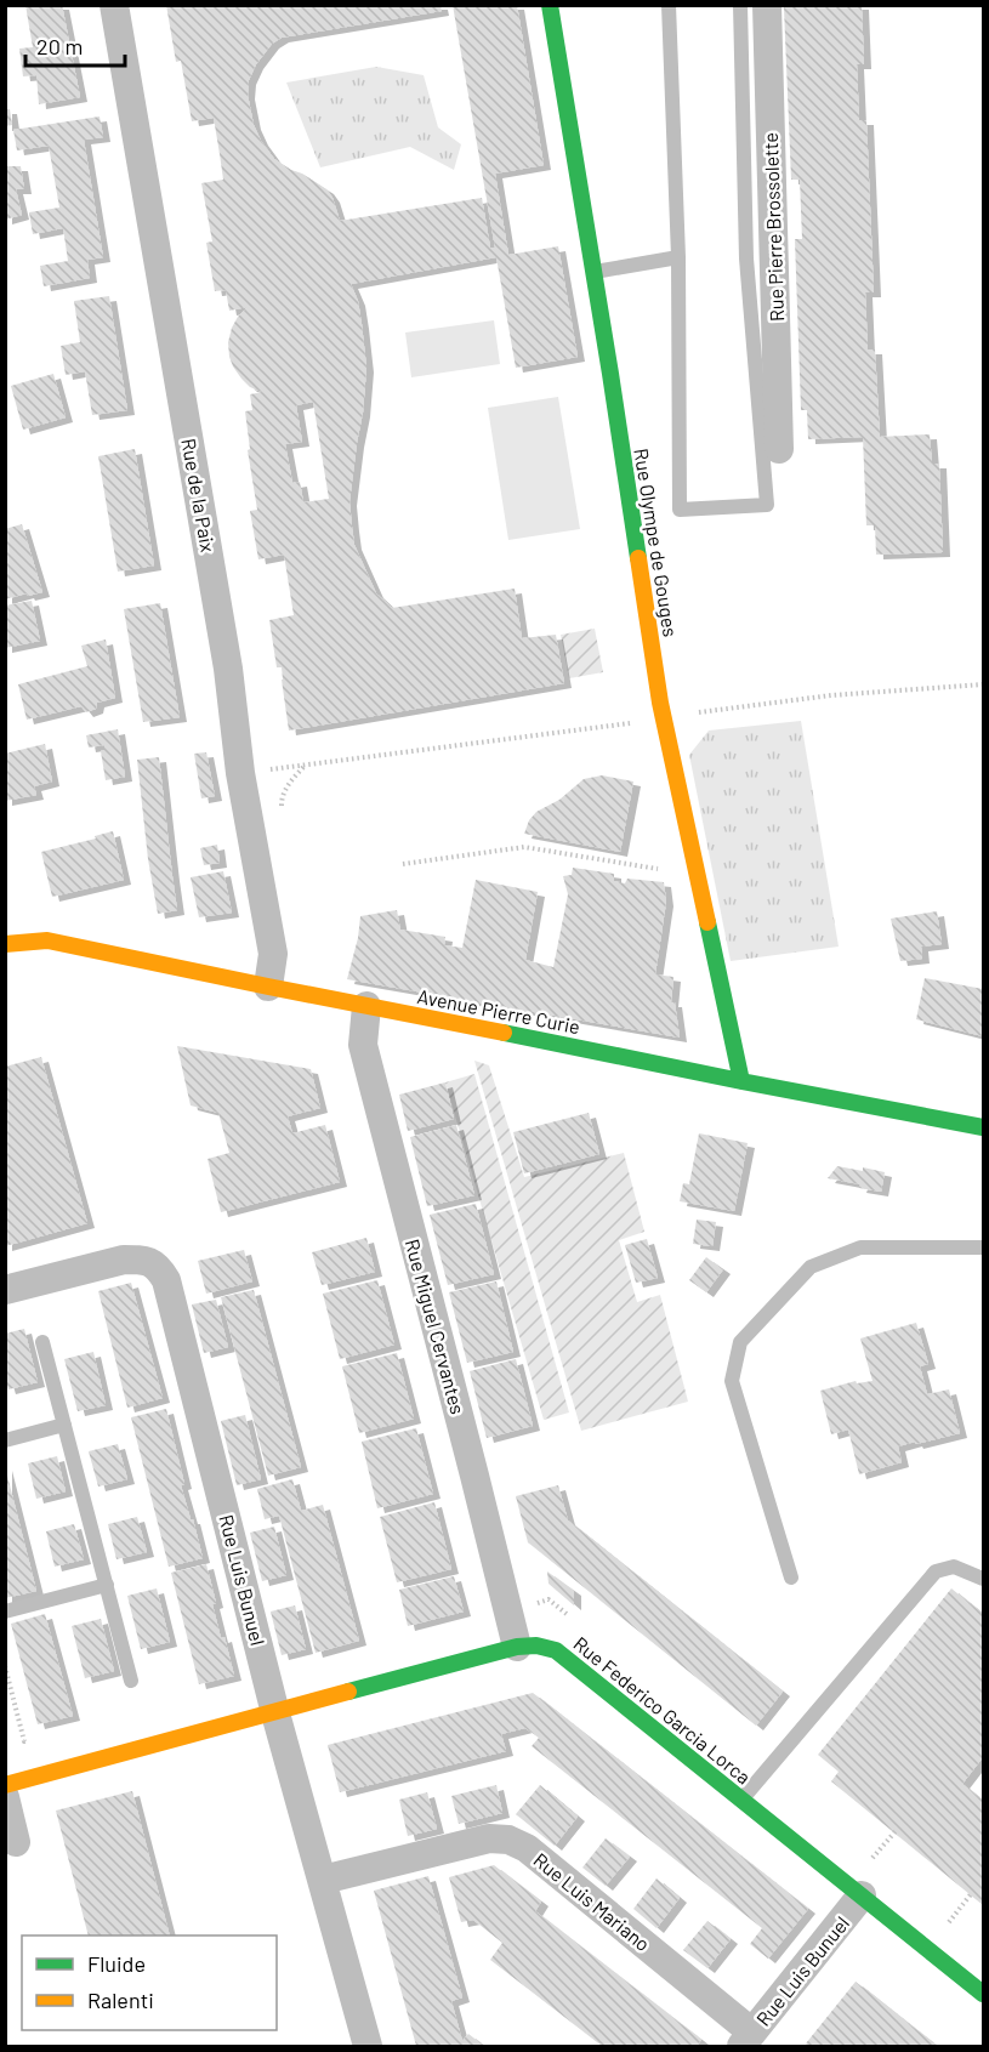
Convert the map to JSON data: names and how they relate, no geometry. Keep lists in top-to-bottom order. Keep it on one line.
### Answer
{"streets":{"street":["Rue Pierre Brossolette","Rue de la Paix","Rue Olympe de Gouges","Avenue Pierre Curie","Rue Miguel Cervantes","Rue Luis Bunuel","Rue Federico Garcia Lorca","Rue Luis Mariano"]},"crossings":[["Rue de la Paix","Avenue Pierre Curie"],["Rue Olympe de Gouges","Avenue Pierre Curie"],["Avenue Pierre Curie","Rue Miguel Cervantes"],["Rue Miguel Cervantes","Rue Federico Garcia Lorca"],["Rue Luis Bunuel","Rue Federico Garcia Lorca"],["Rue Luis Bunuel","Rue Luis Mariano"]],"legend":["Fluide","Ralenti"],"scale_bar":"20 m"}
